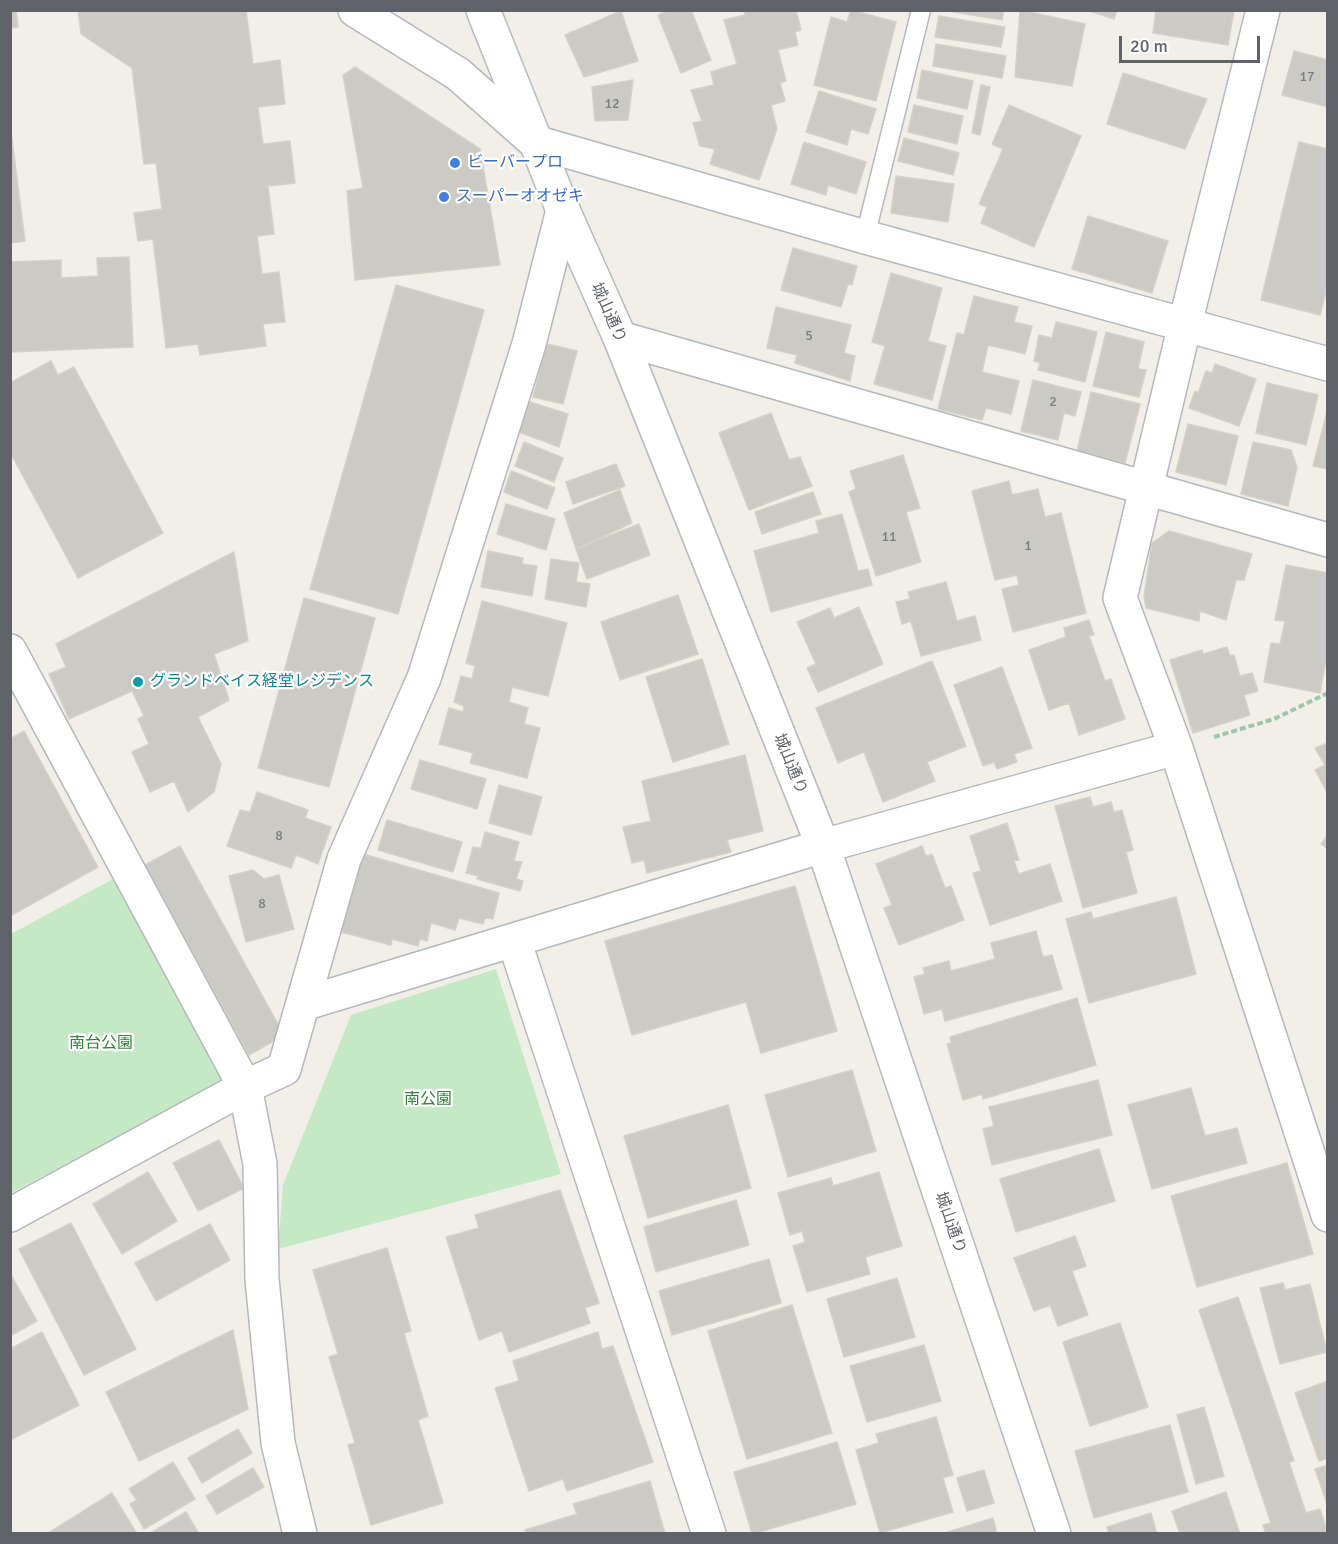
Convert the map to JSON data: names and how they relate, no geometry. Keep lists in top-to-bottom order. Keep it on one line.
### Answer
{"streets":{"street":["城山通り"]},"parks":["南台公園","南公園"],"places":["ビーバープロ","スーパーオオゼキ","グランドベイス経堂レジデンス"],"house_numbers":["17","12","5","2","11","1","8","8"],"scale_bar":"20 m"}
